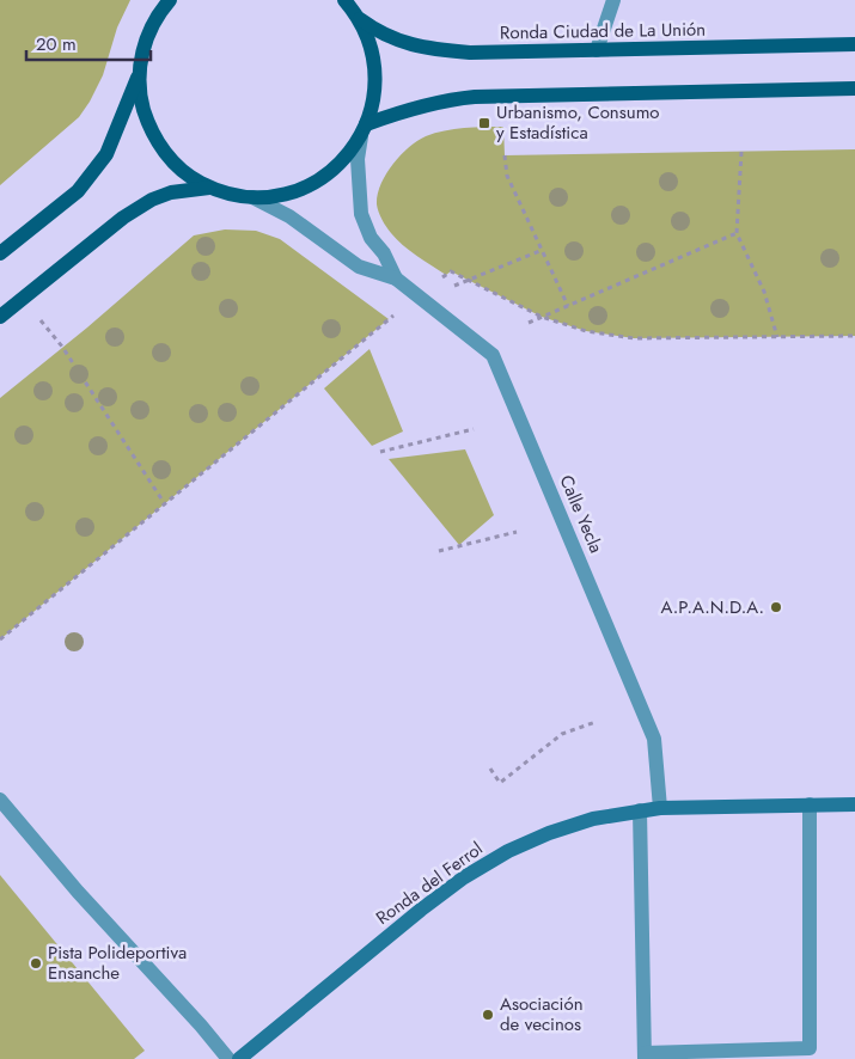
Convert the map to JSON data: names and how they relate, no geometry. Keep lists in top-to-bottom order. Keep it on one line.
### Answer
{"streets":{"main road":["Ronda Ciudad de La Unión"],"street":["Calle Yecla","Ronda del Ferrol"]},"crossings":[["Calle Yecla","Ronda del Ferrol"]],"places":{"transit":["Urbanismo, Consumo y Estadística"],"other":["A.P.A.N.D.A.","Pista Polideportiva Ensanche","Asociación de vecinos"]},"scale_bar":"20 m"}
